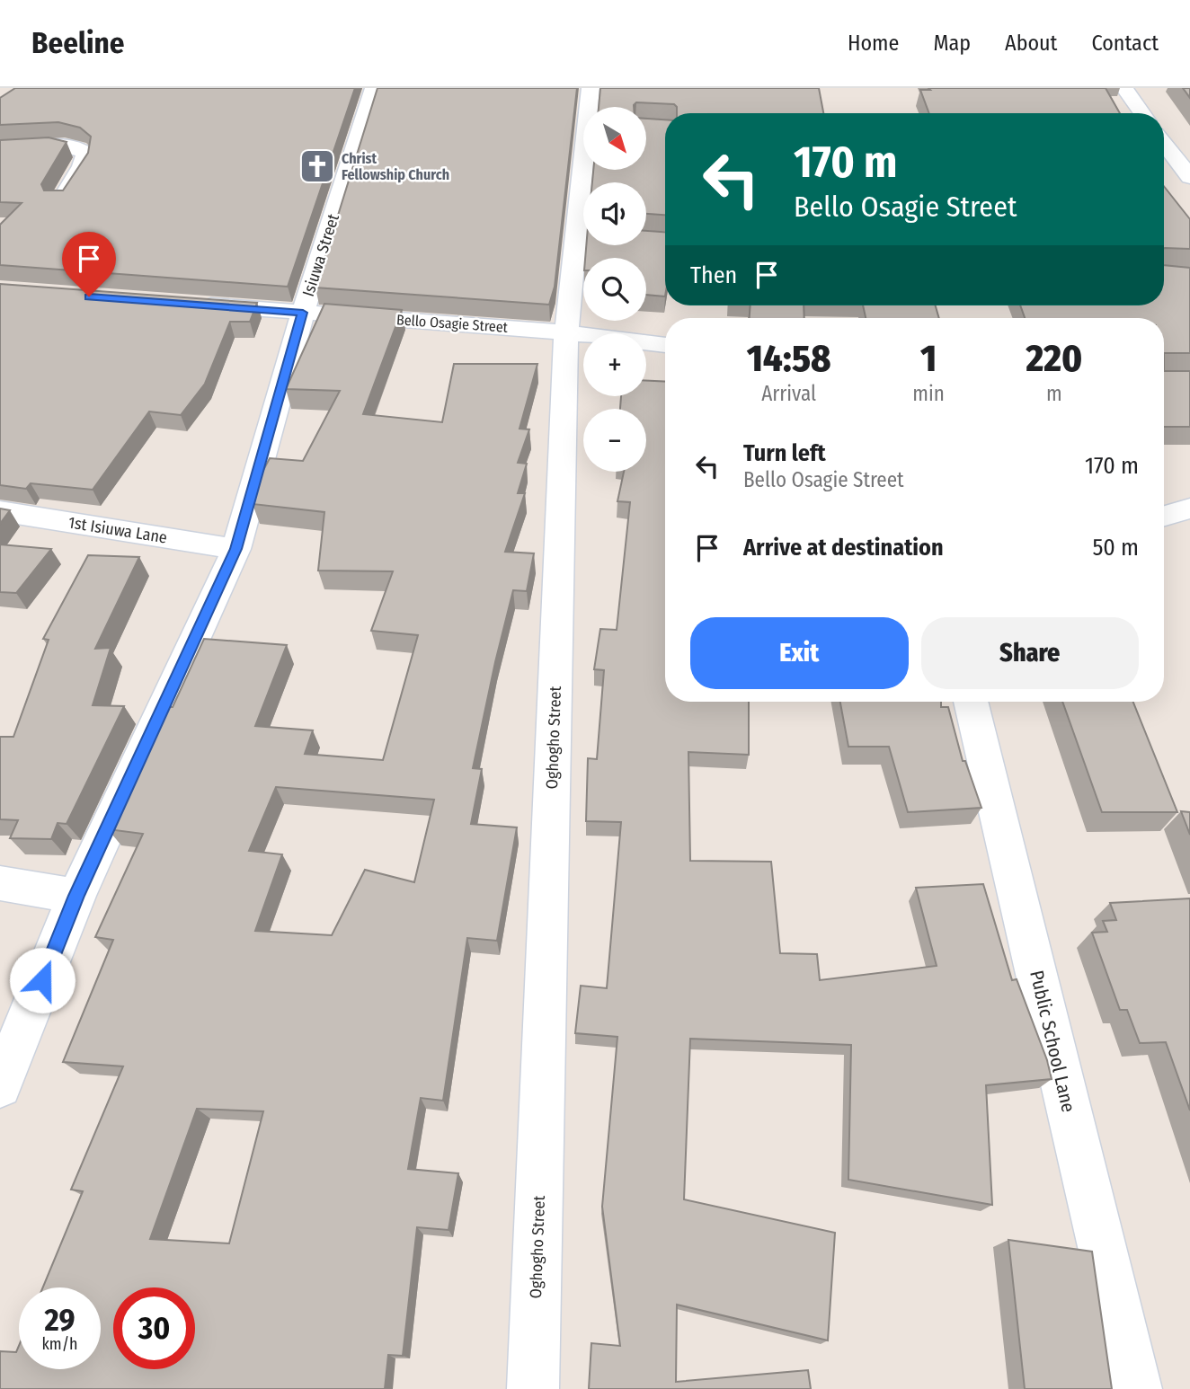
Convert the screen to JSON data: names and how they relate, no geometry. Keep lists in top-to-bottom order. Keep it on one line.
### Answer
{"streets":{"street":["Isiuwa Street","Bello Osagie Street","1st Isiuwa Lane","Oghogho Street","Public School Lane"]},"crossings":[["Isiuwa Street","Bello Osagie Street"],["Isiuwa Street","1st Isiuwa Lane"],["Bello Osagie Street","Oghogho Street"]],"places":{"church":["Christ Fellowship Church"]},"north":"bottom right","page":{"header":"Beeline","nav":["Home","Map","About","Contact"],"map_buttons":["+","−"],"turn":["170 m","Bello Osagie Street"],"then":"Then","eta":["14:58","Arrival","1","min","220","m"],"list":[{"name":"Turn left","note":"Bello Osagie Street","value":"170 m"},{"name":"Arrive at destination","value":"50 m"}],"buttons":["Exit","Share"],"speed":"29 km/h","limit":"30"}}
